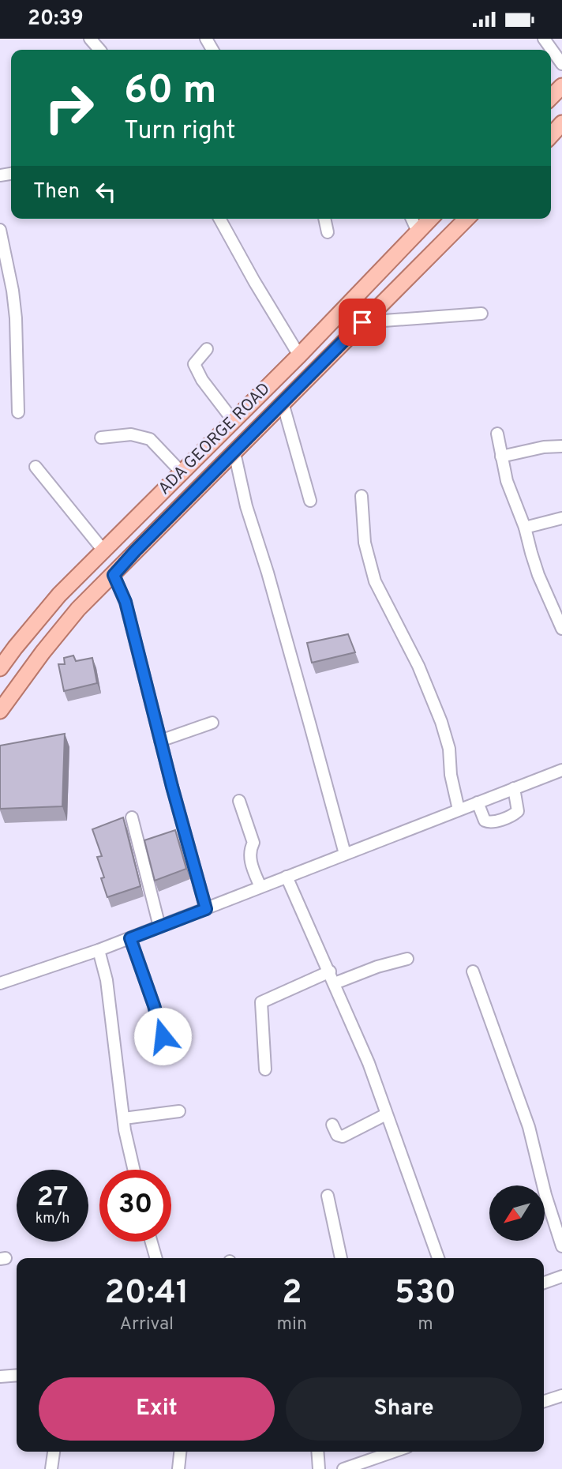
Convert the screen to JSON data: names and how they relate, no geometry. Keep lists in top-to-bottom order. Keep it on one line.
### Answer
{"streets":{"main road":["ADA GEORGE ROAD"]},"north":"bottom left","page":{"status":"20:39","turn":["60 m","Turn right"],"then":"Then","speed":"27 km/h","limit":"30","eta":["20:41","Arrival","2","min","530","m"],"buttons":["Exit","Share"]}}
